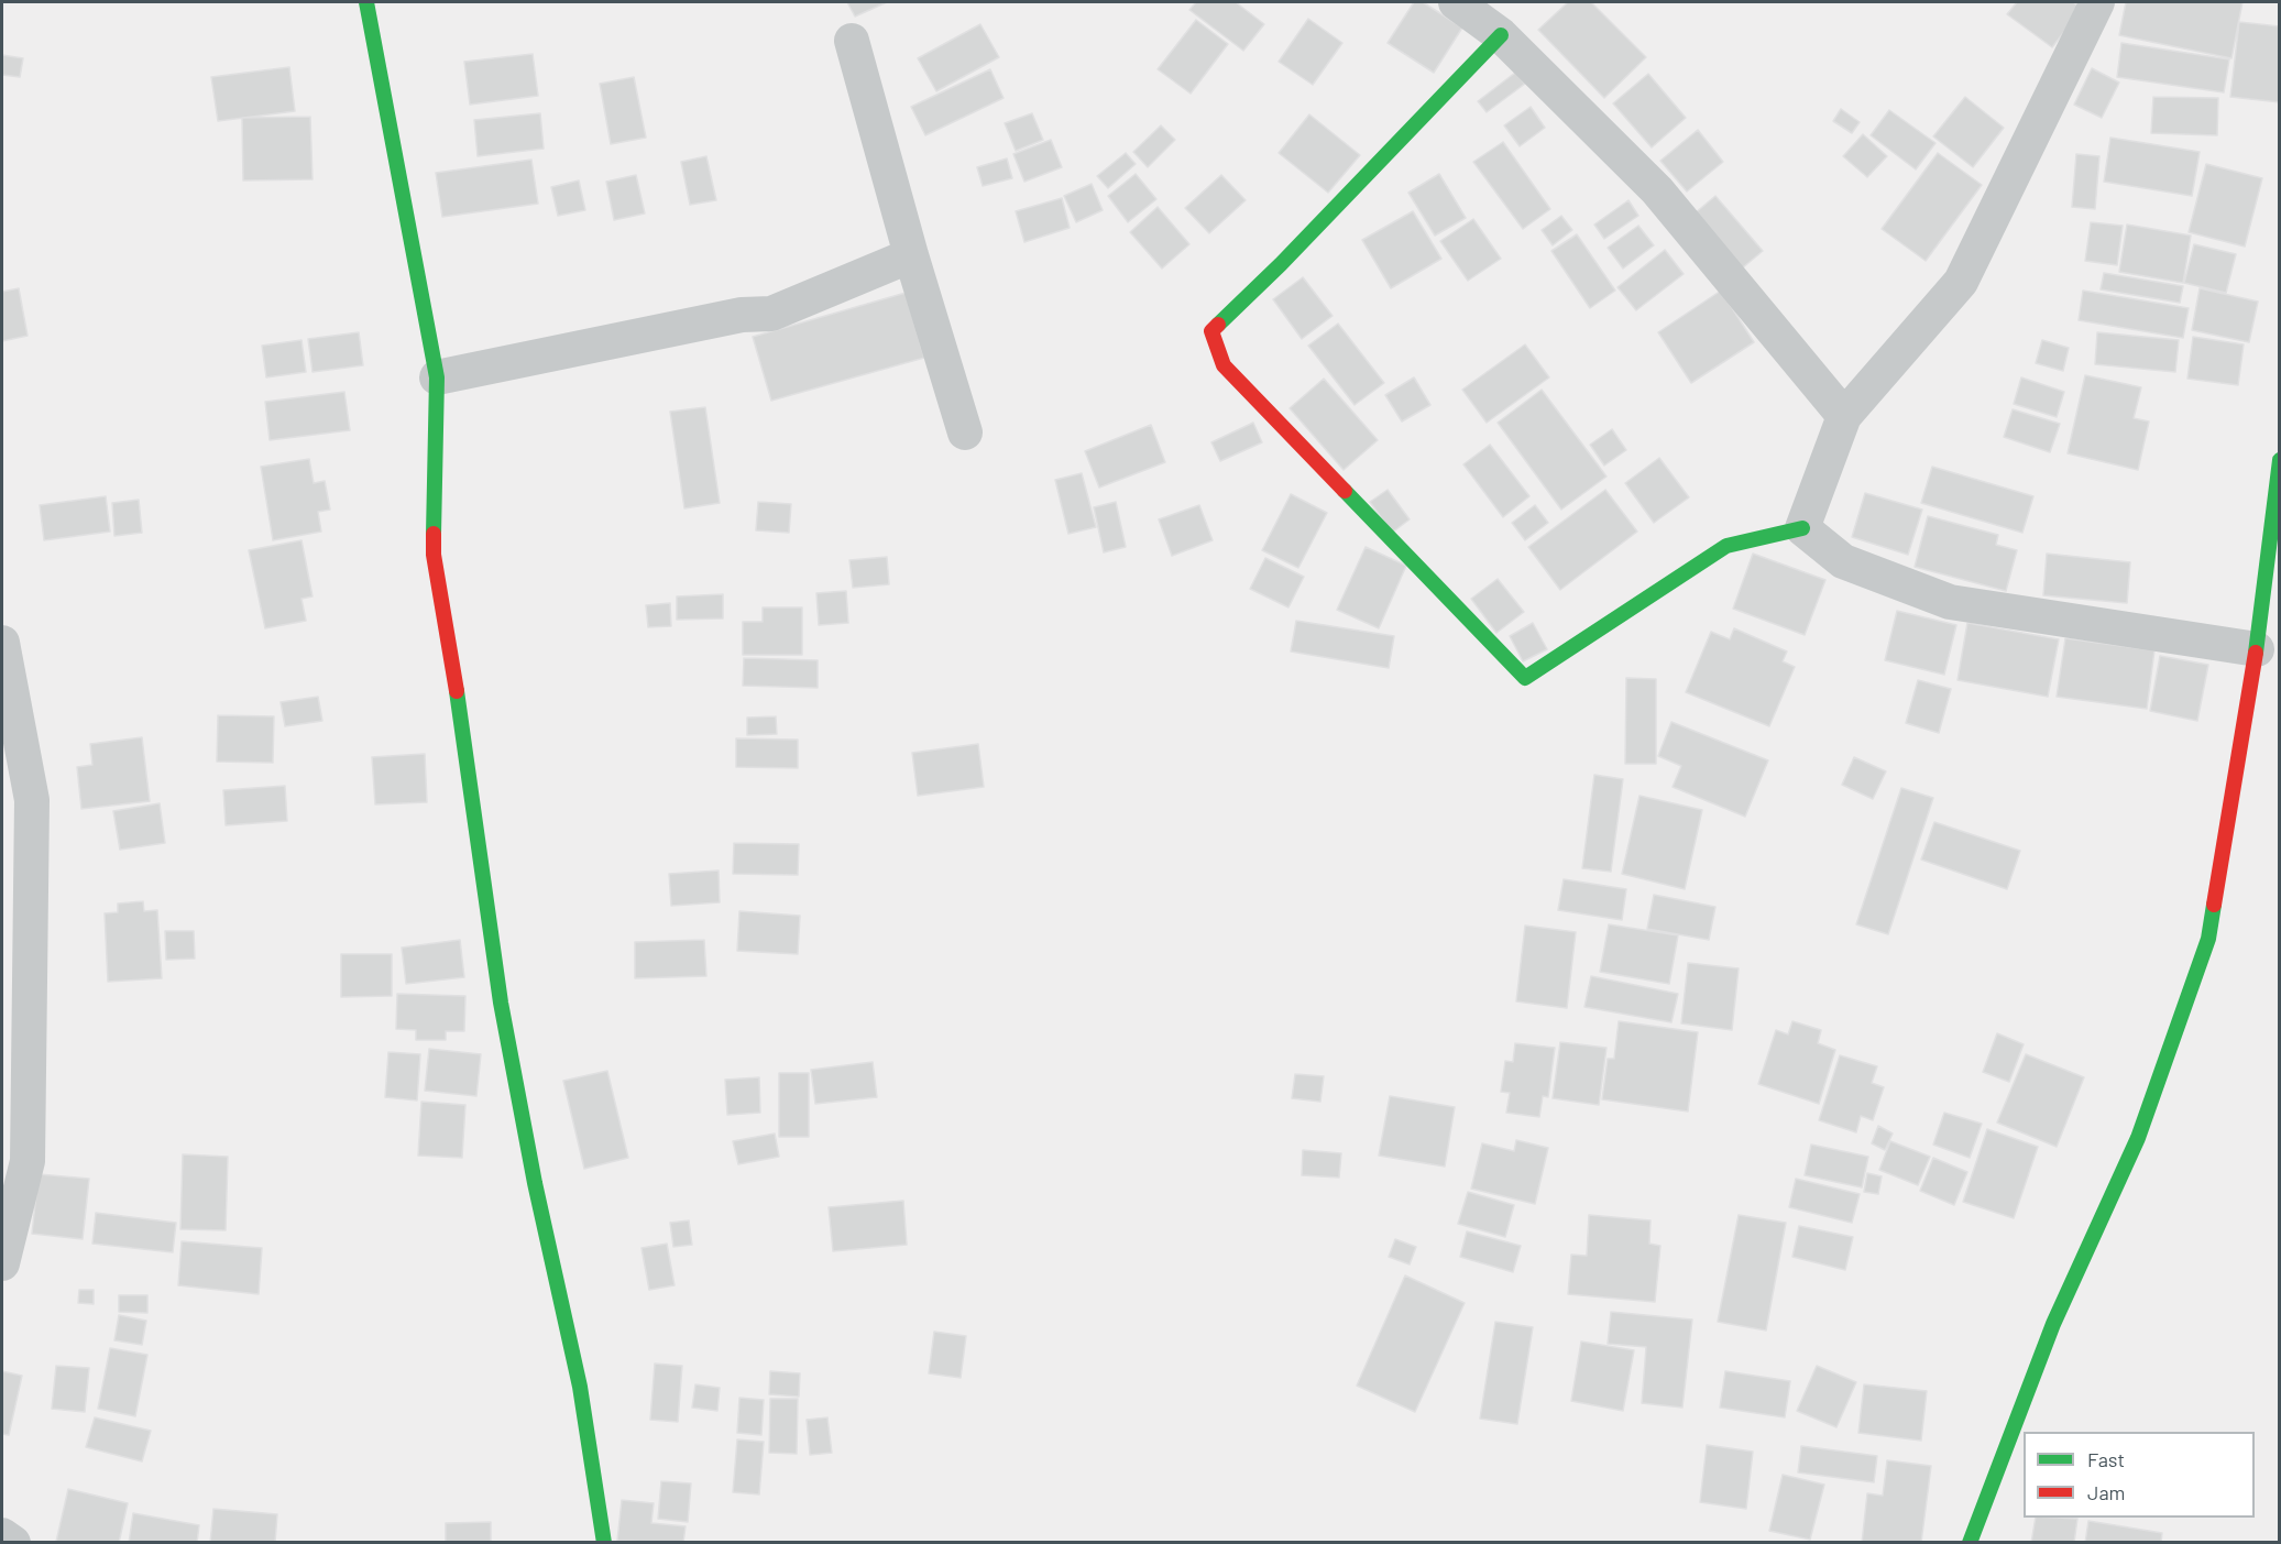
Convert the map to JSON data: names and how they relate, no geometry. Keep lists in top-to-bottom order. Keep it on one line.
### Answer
{"legend":["Fast","Jam"]}
